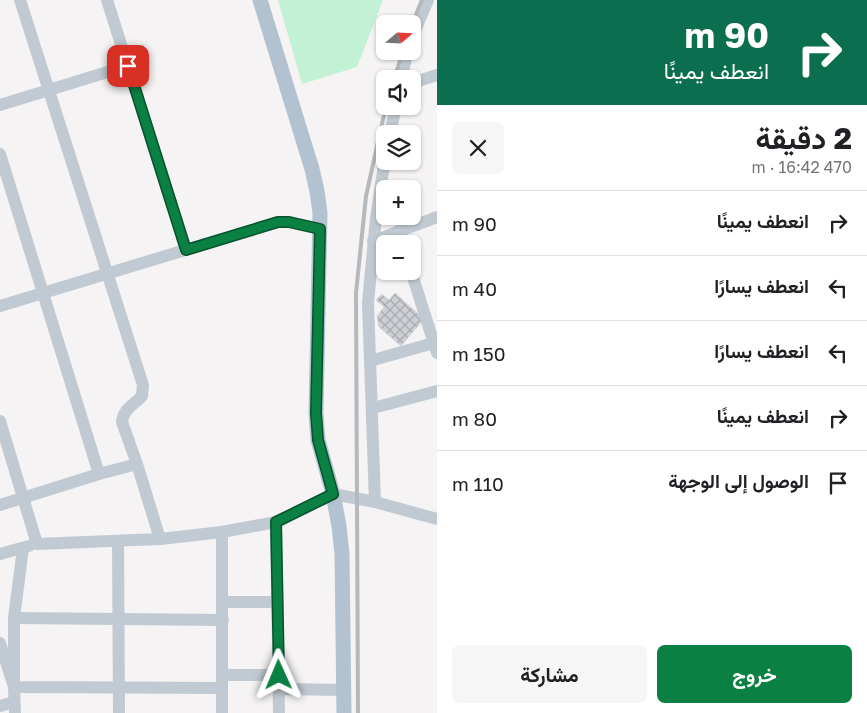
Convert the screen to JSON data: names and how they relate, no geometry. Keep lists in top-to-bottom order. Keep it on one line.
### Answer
{"north":"right","page":{"turn":["90 m","انعطف يمينًا"],"map_buttons":["+","−"],"heading":["2 دقيقة","470 m · 16:42"],"list":[{"name":"انعطف يمينًا","value":"90 m"},{"name":"انعطف يسارًا","value":"40 m"},{"name":"انعطف يسارًا","value":"150 m"},{"name":"انعطف يمينًا","value":"80 m"},{"name":"الوصول إلى الوجهة","value":"110 m"}],"buttons":["خروج","مشاركة"]}}
